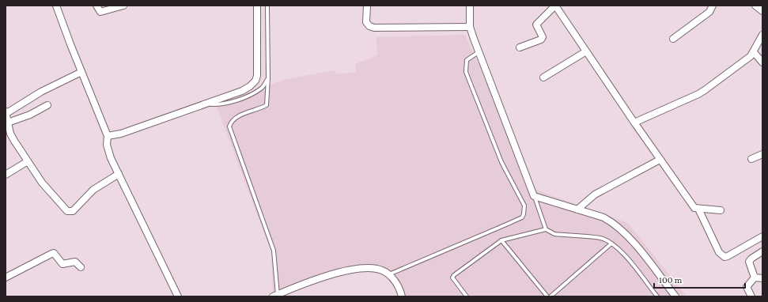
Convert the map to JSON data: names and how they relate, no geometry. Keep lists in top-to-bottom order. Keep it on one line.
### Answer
{"scale_bar":"100 m"}
